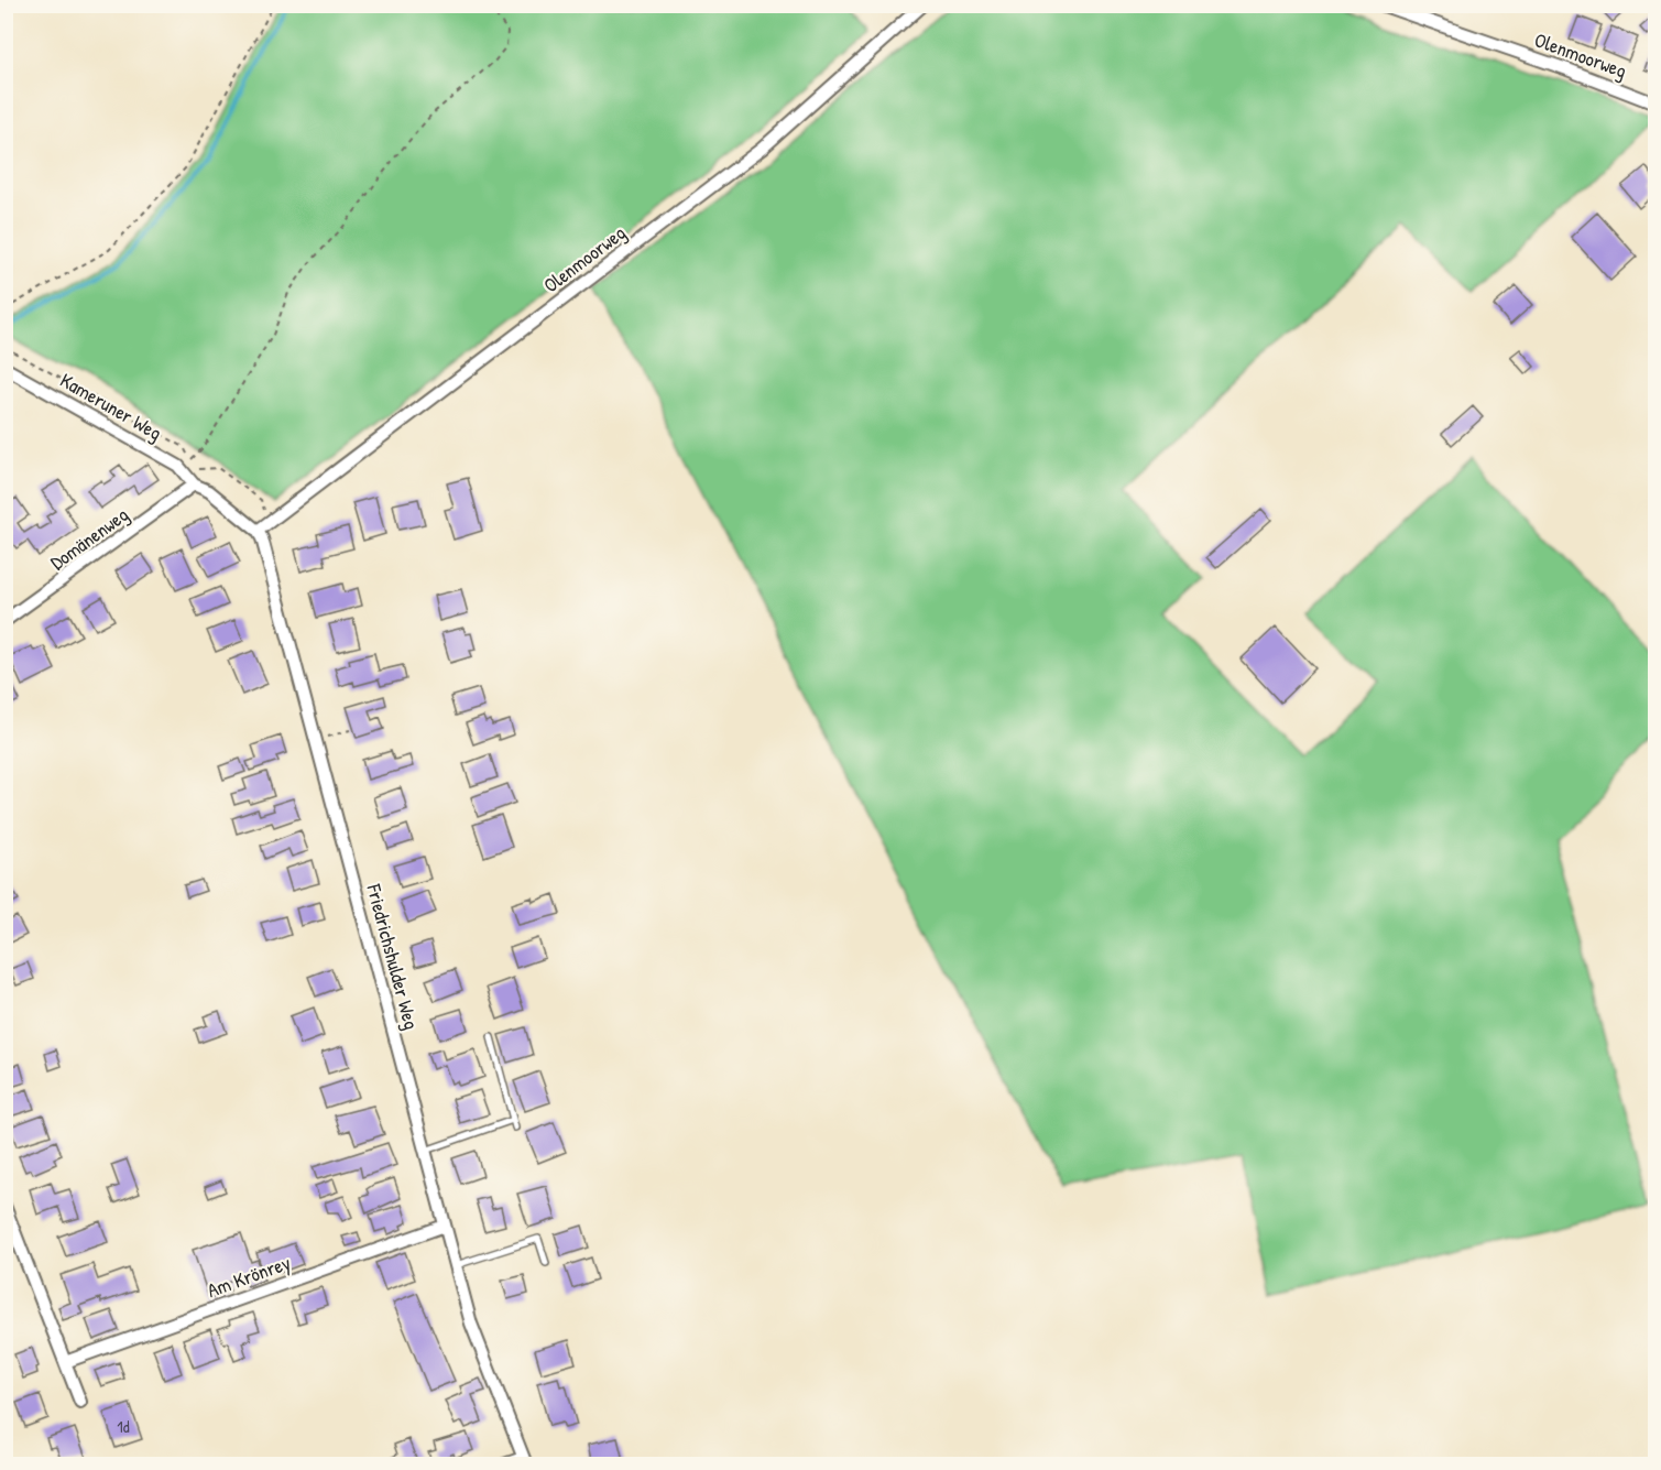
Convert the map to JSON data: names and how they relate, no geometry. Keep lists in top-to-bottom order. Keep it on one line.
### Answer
{"streets":{"street":["Olenmoorweg","Kameruner Weg","Domänenweg","Friedrichshulder Weg","Am Krönrey"]},"crossings":[["Olenmoorweg","Friedrichshulder Weg"],["Kameruner Weg","Domänenweg"],["Friedrichshulder Weg","Am Krönrey"]],"house_numbers":["1d"]}
